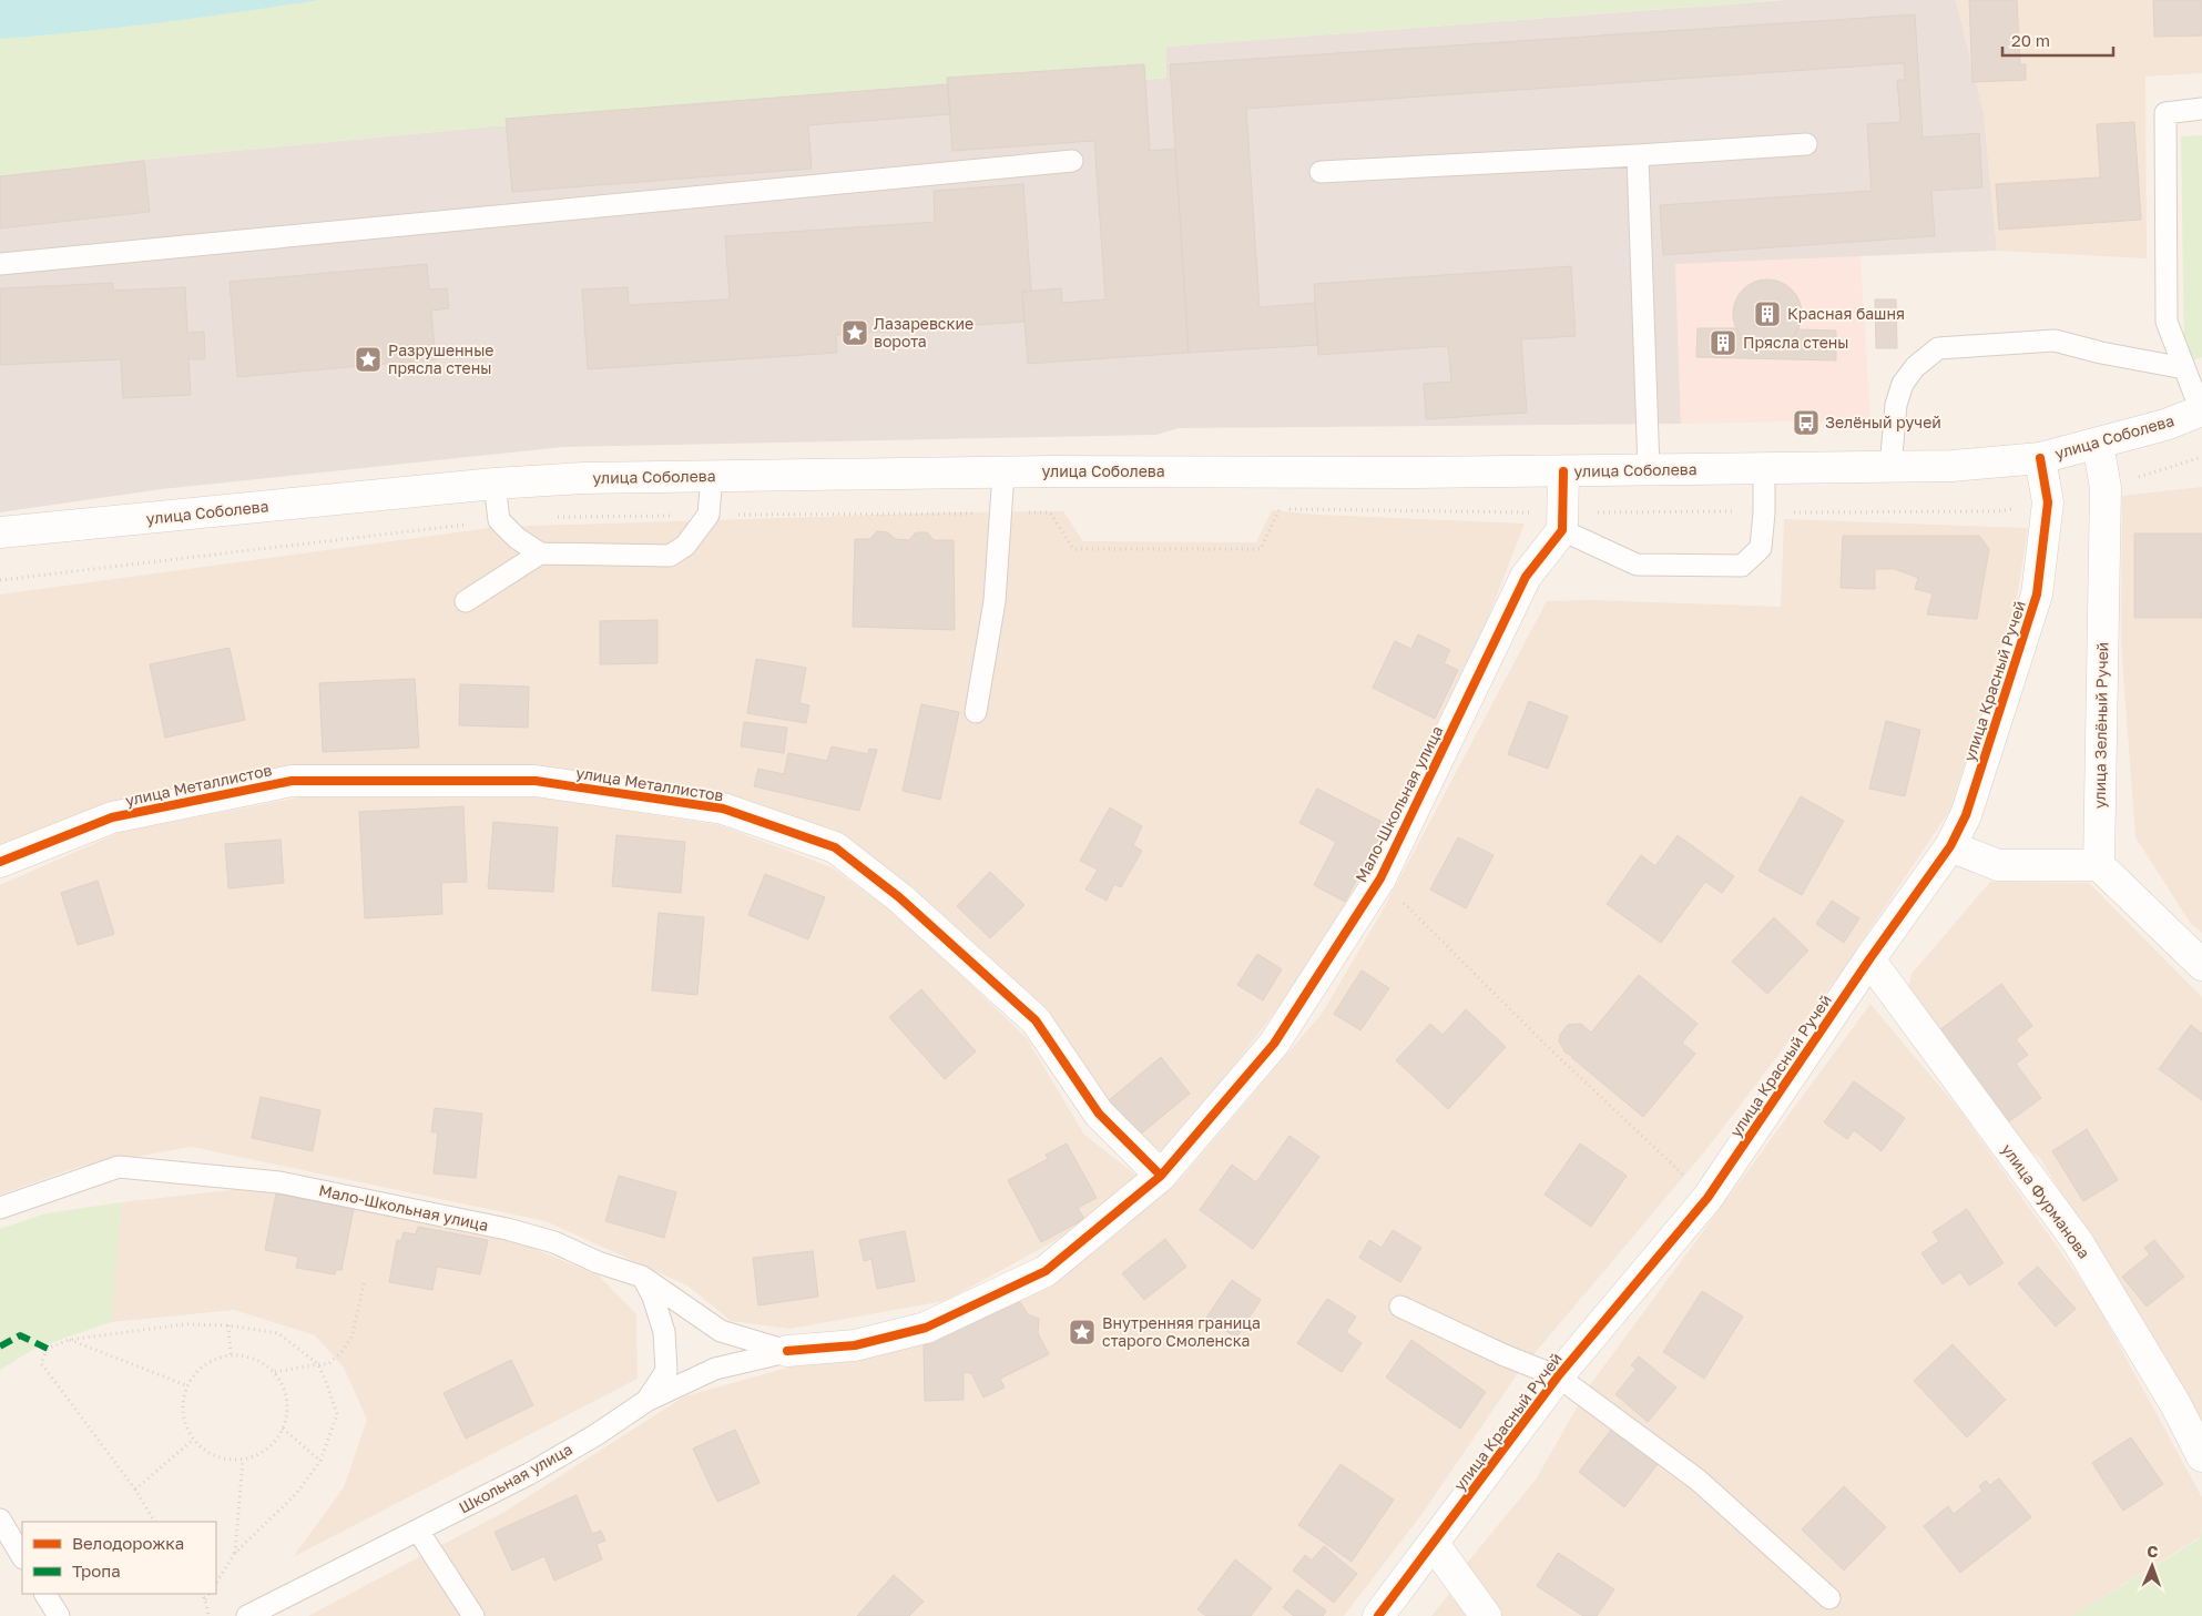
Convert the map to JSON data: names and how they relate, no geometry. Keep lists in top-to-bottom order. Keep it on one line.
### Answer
{"streets":{"street":["улица Соболева","улица Красный Ручей","улица Зелёный Ручей","улица Металлистов","Мало-Школьная улица","улица Фурманова"],"lane":["Школьная улица"]},"crossings":[["улица Соболева","улица Красный Ручей"],["улица Соболева","улица Зелёный Ручей"],["улица Красный Ручей","улица Фурманова"],["улица Металлистов","Мало-Школьная улица"],["Мало-Школьная улица","Школьная улица"]],"places":{"building":["Красная башня","Прясла стены"],"place":["Лазаревские ворота","Разрушенные прясла стены","Внутренняя граница старого Смоленска"],"bus stop":["Зелёный ручей"]},"legend":["Велодорожка","Тропа"],"scale_bar":"20 m","north":"top"}
